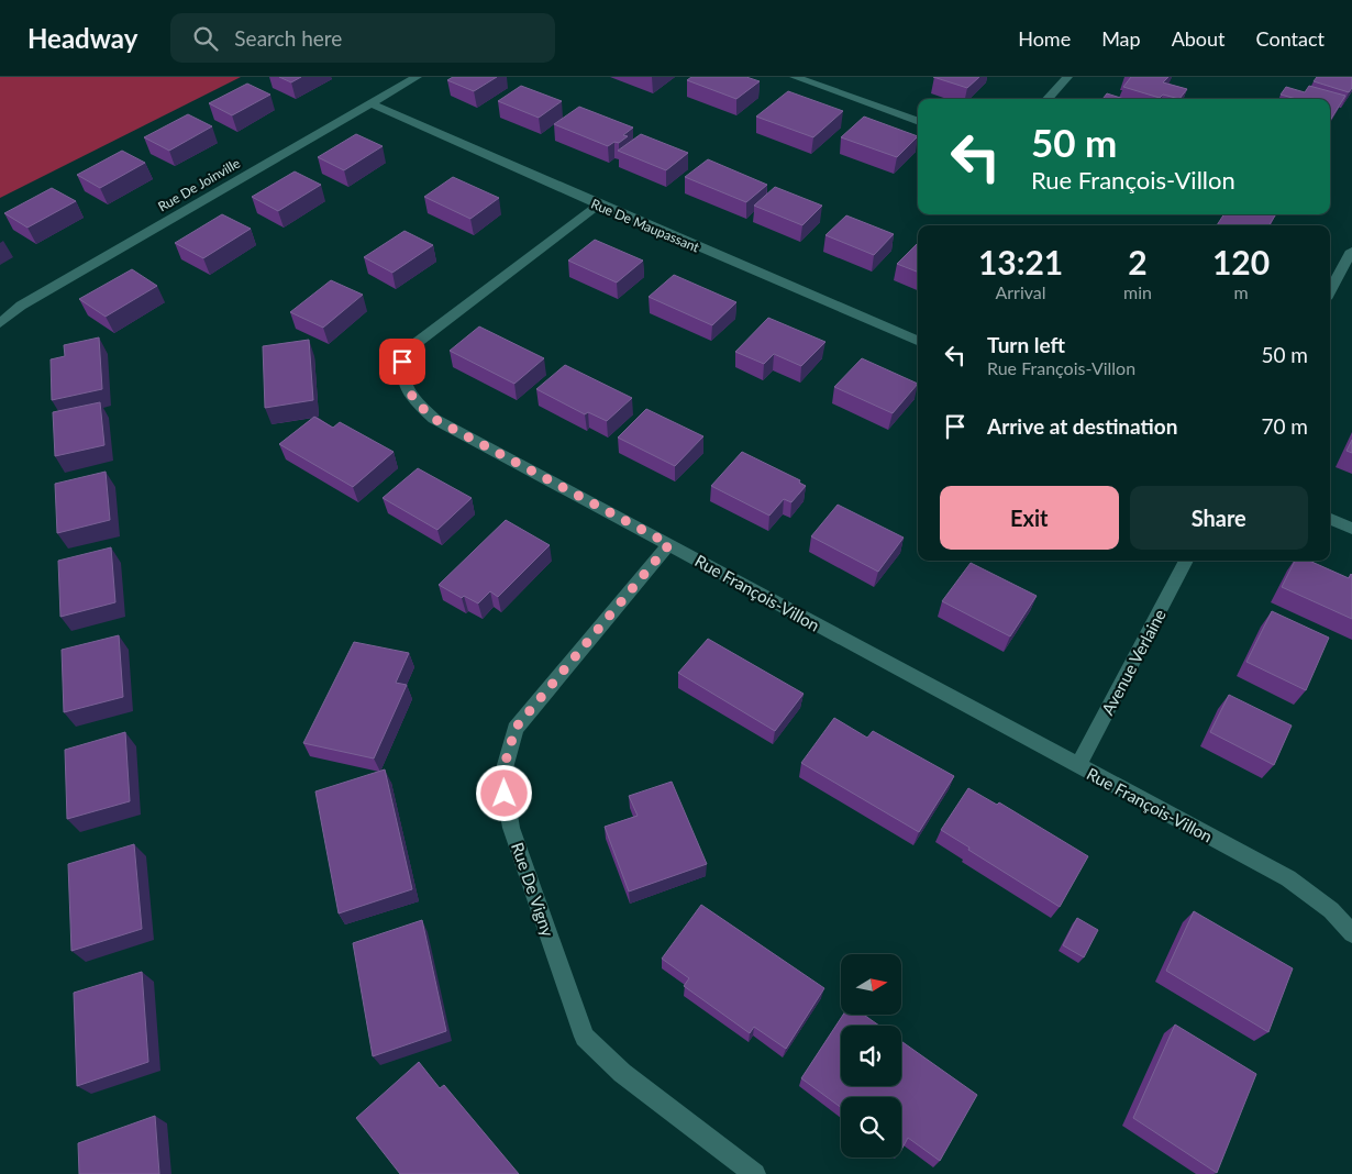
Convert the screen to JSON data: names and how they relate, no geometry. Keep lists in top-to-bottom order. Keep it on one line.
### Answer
{"streets":{"street":["Rue De Joinville","Rue De Maupassant","Rue François-Villon","Avenue Verlaine","Rue De Vigny"]},"crossings":[["Rue De Joinville","Rue De Maupassant"],["Rue De Maupassant","Rue François-Villon"],["Rue François-Villon","Avenue Verlaine"],["Rue François-Villon","Rue De Vigny"]],"north":"right","page":{"header":"Headway","search":"Search here","nav":["Home","Map","About","Contact"],"turn":["50 m","Rue François-Villon"],"eta":["13:21","Arrival","2","min","120","m"],"list":[{"name":"Turn left","note":"Rue François-Villon","value":"50 m"},{"name":"Arrive at destination","value":"70 m"}],"buttons":["Exit","Share"]}}
